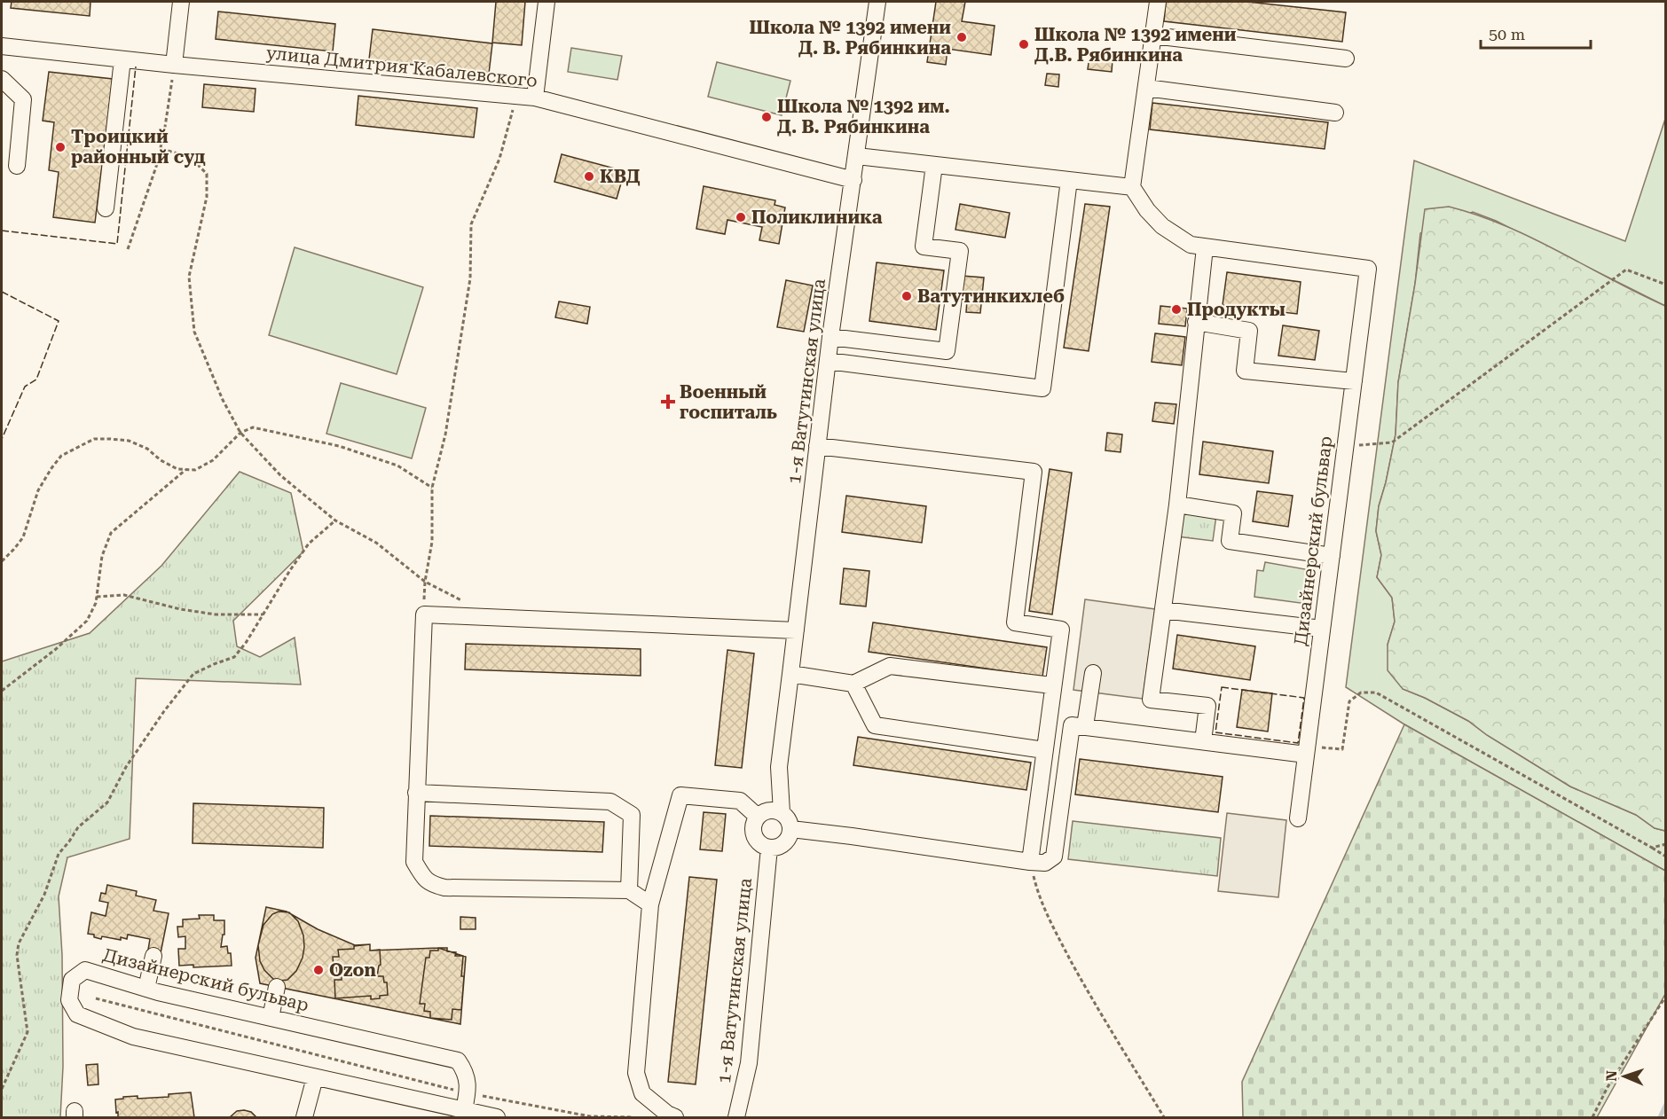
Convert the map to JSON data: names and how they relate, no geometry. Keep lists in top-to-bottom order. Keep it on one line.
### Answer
{"streets":{"street":["улица Дмитрия Кабалевского","1-я Ватутинская улица","Дизайнерский бульвар"]},"crossings":[["улица Дмитрия Кабалевского","1-я Ватутинская улица"]],"places":{"other":["Школа № 1392 имени Д. В. Рябинкина","Школа № 1392 имени Д.В. Рябинкина","Школа № 1392 им. Д. В. Рябинкина","Троицкий районный суд","КВД","Поликлиника","Ватутинкихлеб","Продукты","Ozon"],"health":["Военный госпиталь"]},"scale_bar":"50 m","north":"left"}
